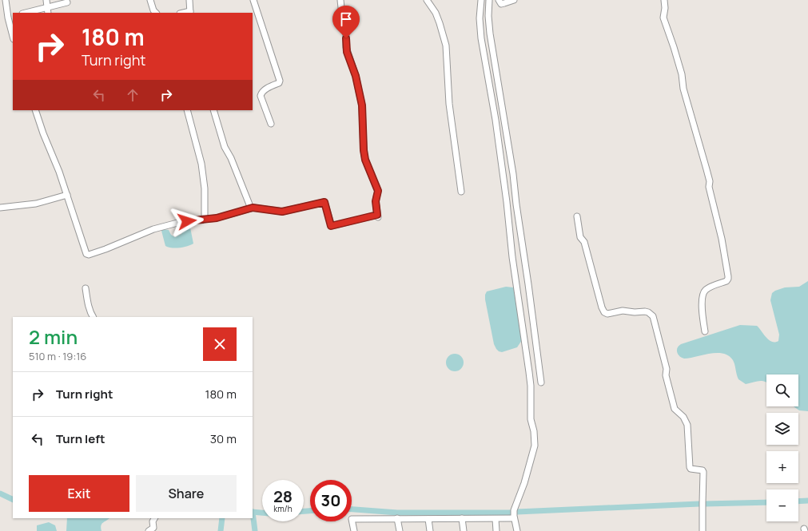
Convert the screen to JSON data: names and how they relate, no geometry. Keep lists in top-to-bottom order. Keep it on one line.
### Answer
{"page":{"turn":["180 m","Turn right"],"heading":["2 min","510 m · 19:16"],"list":[{"name":"Turn right","value":"180 m"},{"name":"Turn left","value":"30 m"}],"map_buttons":["+","−"],"buttons":["Exit","Share"],"speed":"28 km/h","limit":"30"}}
